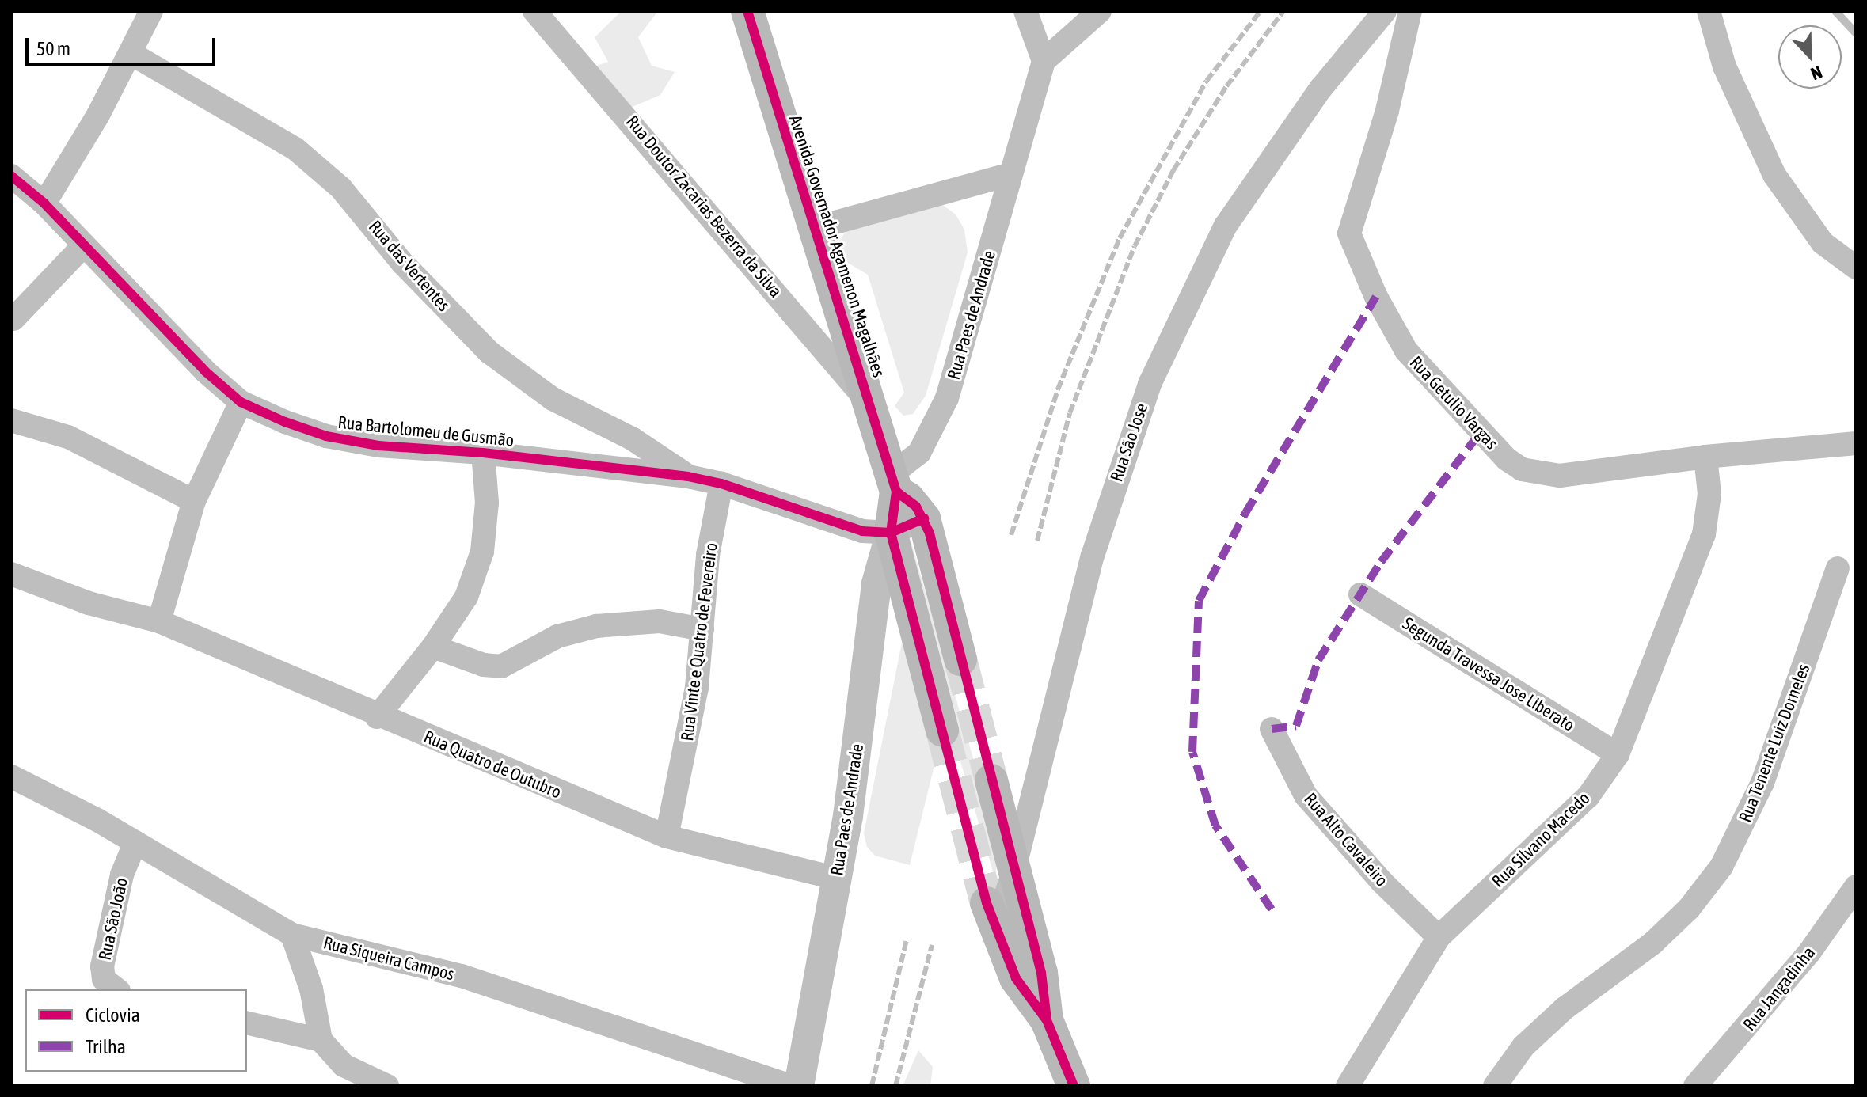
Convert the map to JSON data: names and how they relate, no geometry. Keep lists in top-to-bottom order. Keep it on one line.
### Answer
{"streets":{"main road":["Avenida Governador Agamenon Magalhães"],"street":["Rua Doutor Zacarias Bezerra da Silva","Rua das Vertentes","Rua Paes de Andrade","Rua Getulio Vargas","Rua Bartolomeu de Gusmão","Rua São Jose","Rua Vinte e Quatro de Fevereiro","Segunda Travessa Jose Liberato","Rua Tenente Luiz Dorneles","Rua Quatro de Outubro","Rua Alto Cavaleiro","Rua Silvano Macedo","Rua São João","Rua Siqueira Campos","Rua Jangadinha"]},"crossings":[["Rua Doutor Zacarias Bezerra da Silva","Avenida Governador Agamenon Magalhães"],["Avenida Governador Agamenon Magalhães","Rua Paes de Andrade"],["Avenida Governador Agamenon Magalhães","Rua Bartolomeu de Gusmão"],["Rua das Vertentes","Rua Bartolomeu de Gusmão"],["Rua Paes de Andrade","Rua Bartolomeu de Gusmão"],["Rua Paes de Andrade","Rua Quatro de Outubro"],["Rua Getulio Vargas","Rua Silvano Macedo"],["Rua Bartolomeu de Gusmão","Rua Vinte e Quatro de Fevereiro"],["Rua Vinte e Quatro de Fevereiro","Rua Quatro de Outubro"],["Segunda Travessa Jose Liberato","Rua Silvano Macedo"],["Rua Alto Cavaleiro","Rua Silvano Macedo"],["Rua São João","Rua Siqueira Campos"]],"legend":["Ciclovia","Trilha"],"scale_bar":"50 m","north":"bottom"}
